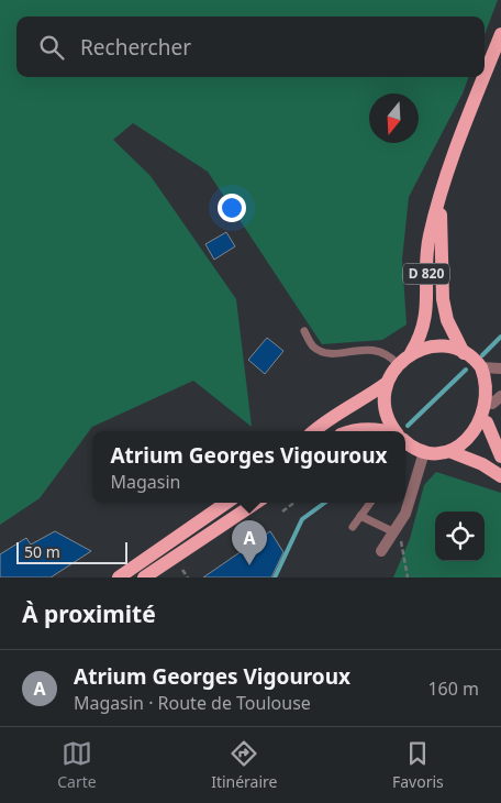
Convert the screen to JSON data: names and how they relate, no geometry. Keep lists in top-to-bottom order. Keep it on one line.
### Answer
{"streets":{"main road":["D 820"]},"scale_bar":"50 m","north":"bottom","page":{"search":"Rechercher","popup":["Atrium Georges Vigouroux","Magasin"],"pins":"A","scale":"50 m","heading":"À proximité","list":[{"mark":"A","name":"Atrium Georges Vigouroux","note":"Magasin · Route de Toulouse","value":"160 m"}],"nav":["Carte","Itinéraire","Favoris"]}}
